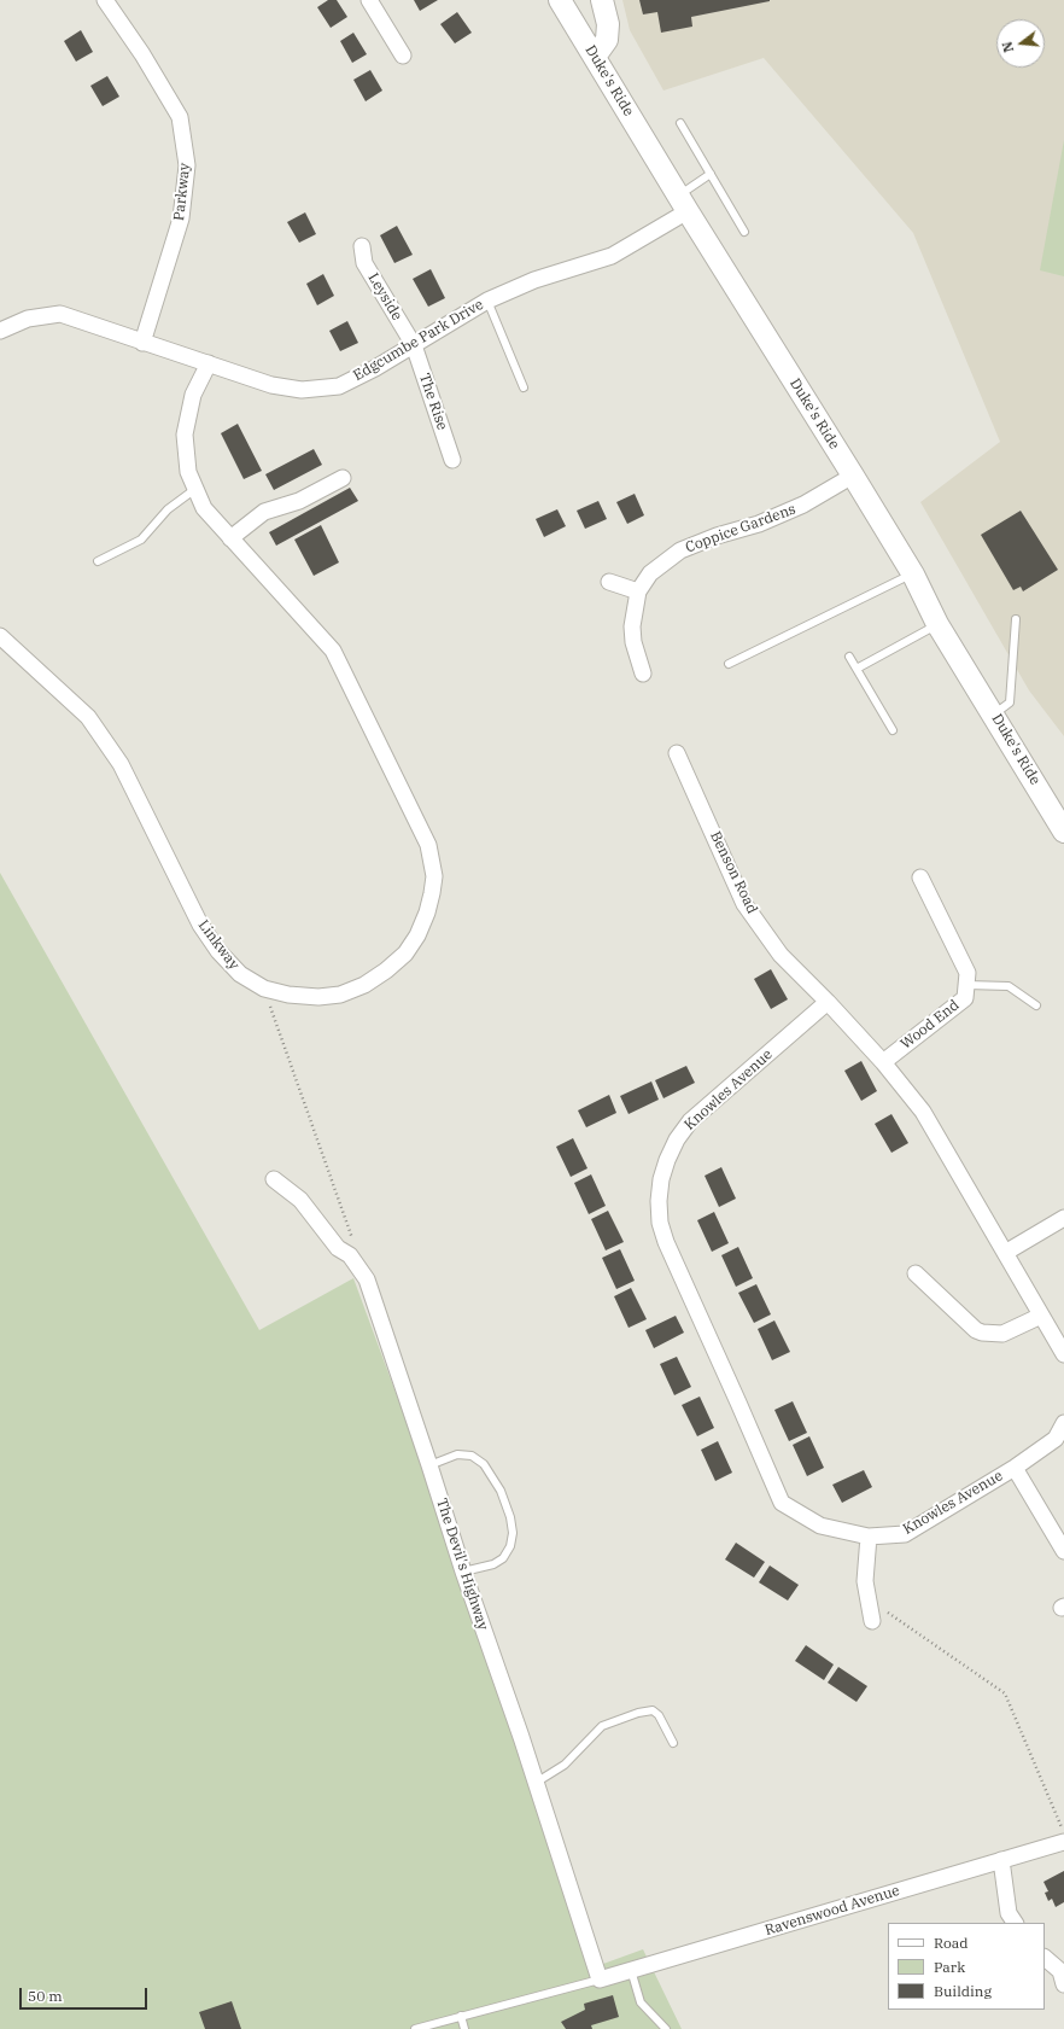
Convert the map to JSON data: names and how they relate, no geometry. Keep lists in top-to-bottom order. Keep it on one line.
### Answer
{"streets":{"main road":["Duke's Ride"],"street":["Parkway","Leyside","Edgcumbe Park Drive","The Rise","Coppice Gardens","Benson Road","Linkway","Wood End","Knowles Avenue","The Devil's Highway","Ravenswood Avenue"]},"crossings":[["Duke's Ride","Edgcumbe Park Drive"],["Duke's Ride","Coppice Gardens"],["Parkway","Edgcumbe Park Drive"],["Leyside","Edgcumbe Park Drive"],["Leyside","The Rise"],["Edgcumbe Park Drive","The Rise"],["Edgcumbe Park Drive","Linkway"],["Benson Road","Knowles Avenue"],["The Devil's Highway","Ravenswood Avenue"]],"legend":["Road","Park","Building"],"scale_bar":"50 m","north":"left"}
